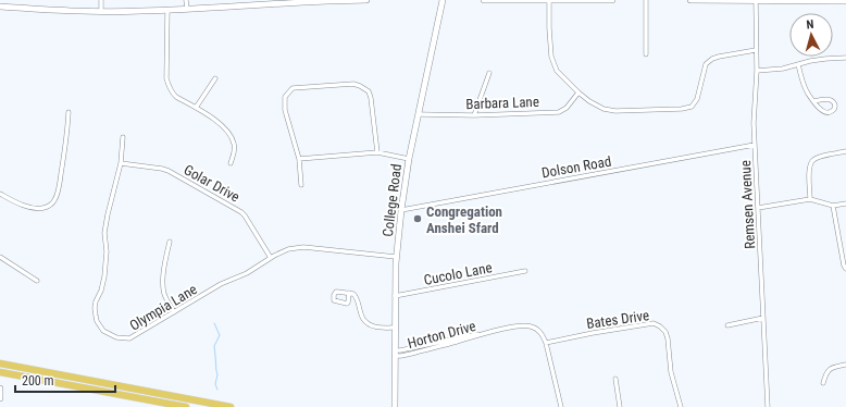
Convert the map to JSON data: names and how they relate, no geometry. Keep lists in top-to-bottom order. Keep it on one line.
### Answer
{"streets":{"street":["Barbara Lane","Dolson Road","Golar Drive","College Road","Remsen Avenue","Cucolo Lane","Olympia Lane","Bates Drive","Horton Drive"]},"crossings":[["Barbara Lane","College Road"],["Dolson Road","College Road"],["Dolson Road","Remsen Avenue"],["Golar Drive","Olympia Lane"],["College Road","Cucolo Lane"],["College Road","Olympia Lane"],["College Road","Horton Drive"],["Bates Drive","Horton Drive"]],"places":["Congregation Anshei Sfard"],"scale_bar":"200 m","north":"top"}
